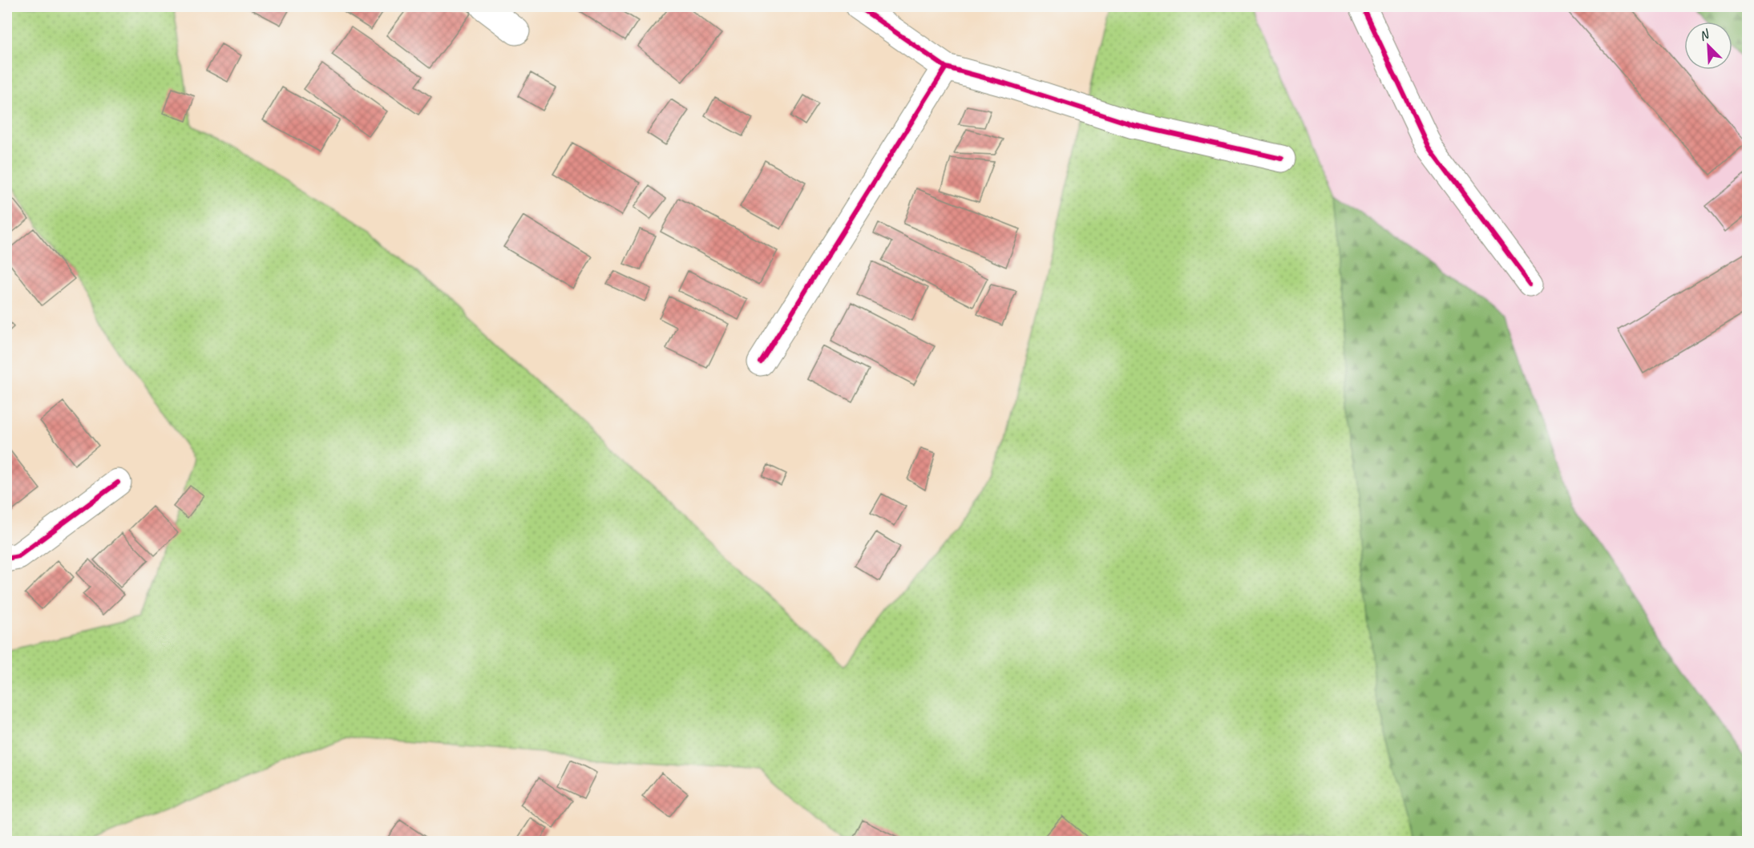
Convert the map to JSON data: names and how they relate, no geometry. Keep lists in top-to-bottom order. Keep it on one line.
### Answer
{"north":"top left"}
